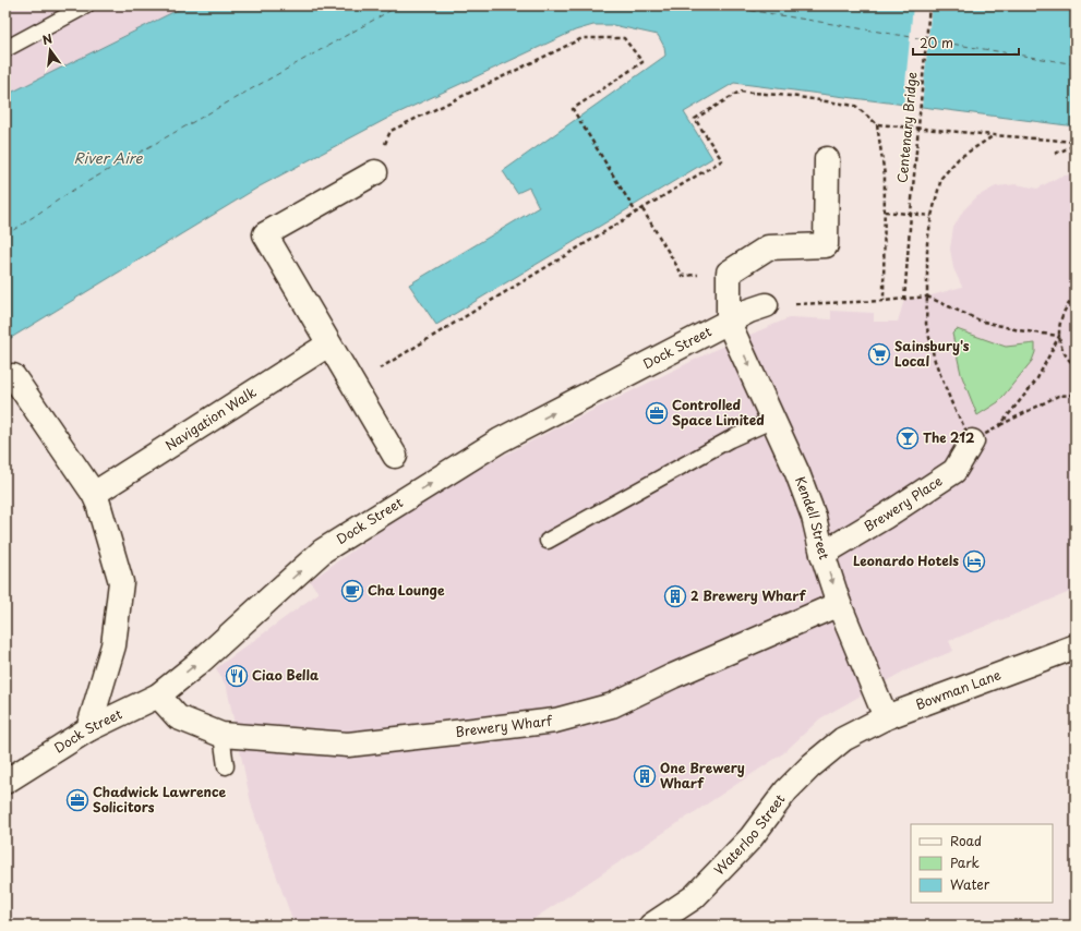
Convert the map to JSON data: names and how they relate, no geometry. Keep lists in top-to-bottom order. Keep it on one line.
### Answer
{"streets":{"street":["Dock Street","Navigation Walk","Brewery Place","Kendell Street","Bowman Lane","Brewery Wharf","Waterloo Street"],"path":["Centenary Bridge"]},"crossings":[["Dock Street","Kendell Street"],["Dock Street","Brewery Wharf"],["Brewery Place","Kendell Street"],["Kendell Street","Bowman Lane"],["Kendell Street","Brewery Wharf"],["Bowman Lane","Waterloo Street"]],"one_way":["Dock Street","Kendell Street"],"water":["River Aire"],"places":{"supermarket":["Sainsbury's Local"],"office":["Controlled Space Limited","Chadwick Lawrence Solicitors"],"bar":["The 212"],"hotel":["Leonardo Hotels"],"cafe":["Cha Lounge"],"building":["2 Brewery Wharf","One Brewery Wharf"],"restaurant":["Ciao Bella"]},"legend":["Road","Park","Water"],"scale_bar":"20 m","north":"top"}
